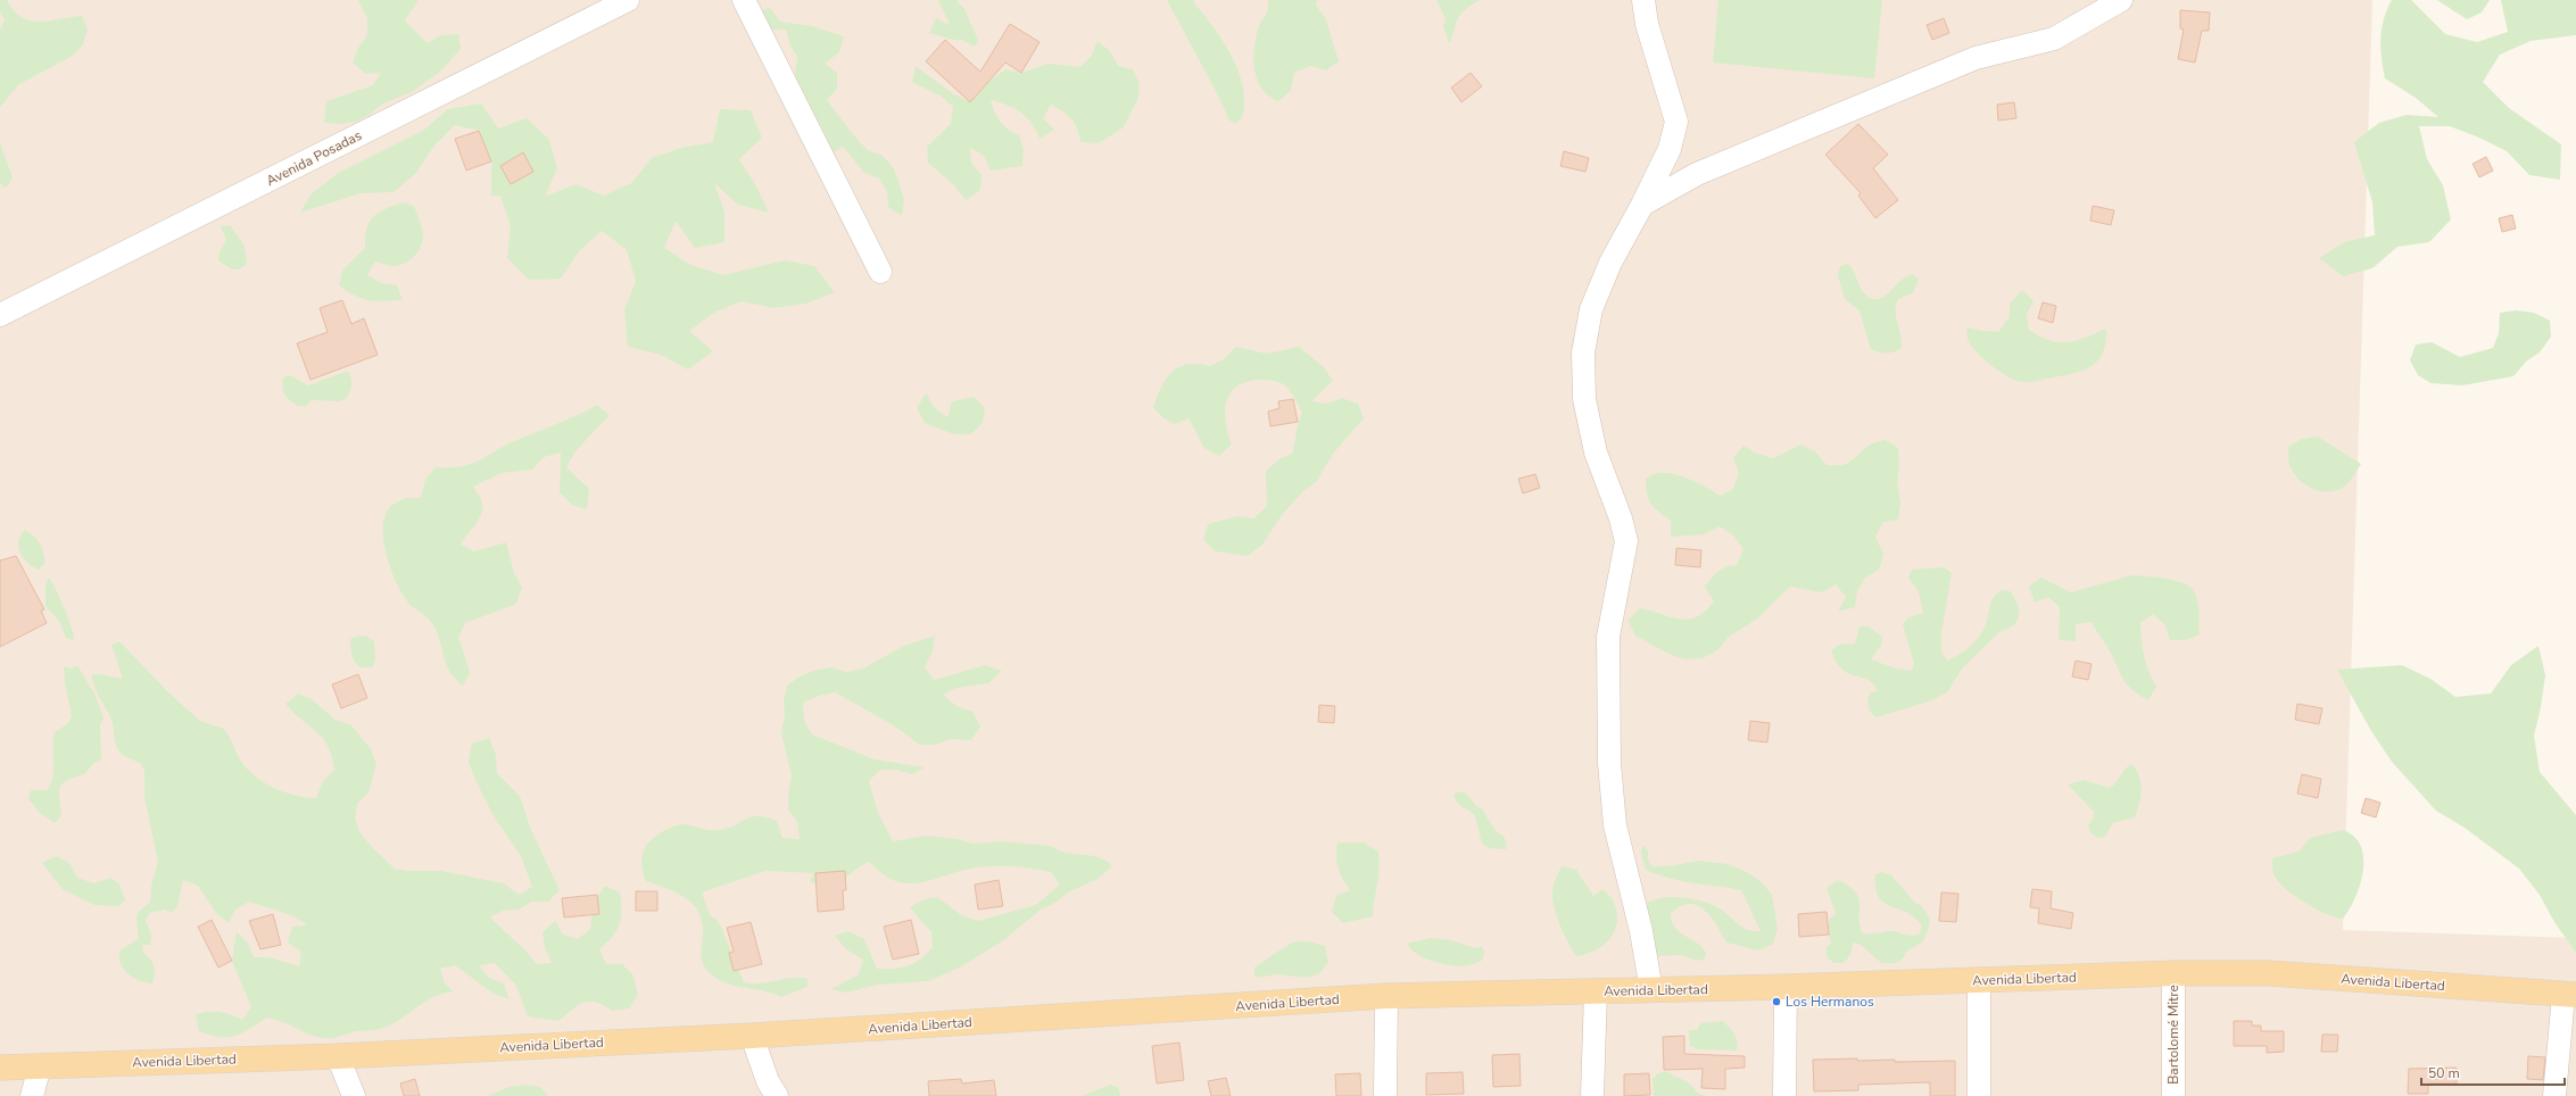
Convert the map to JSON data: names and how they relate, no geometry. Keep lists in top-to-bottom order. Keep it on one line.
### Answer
{"streets":{"main road":["Avenida Libertad"],"street":["Avenida Posadas","Bartolomé Mitre"]},"crossings":[["Avenida Libertad","Bartolomé Mitre"]],"places":["Los Hermanos"],"scale_bar":"50 m"}
